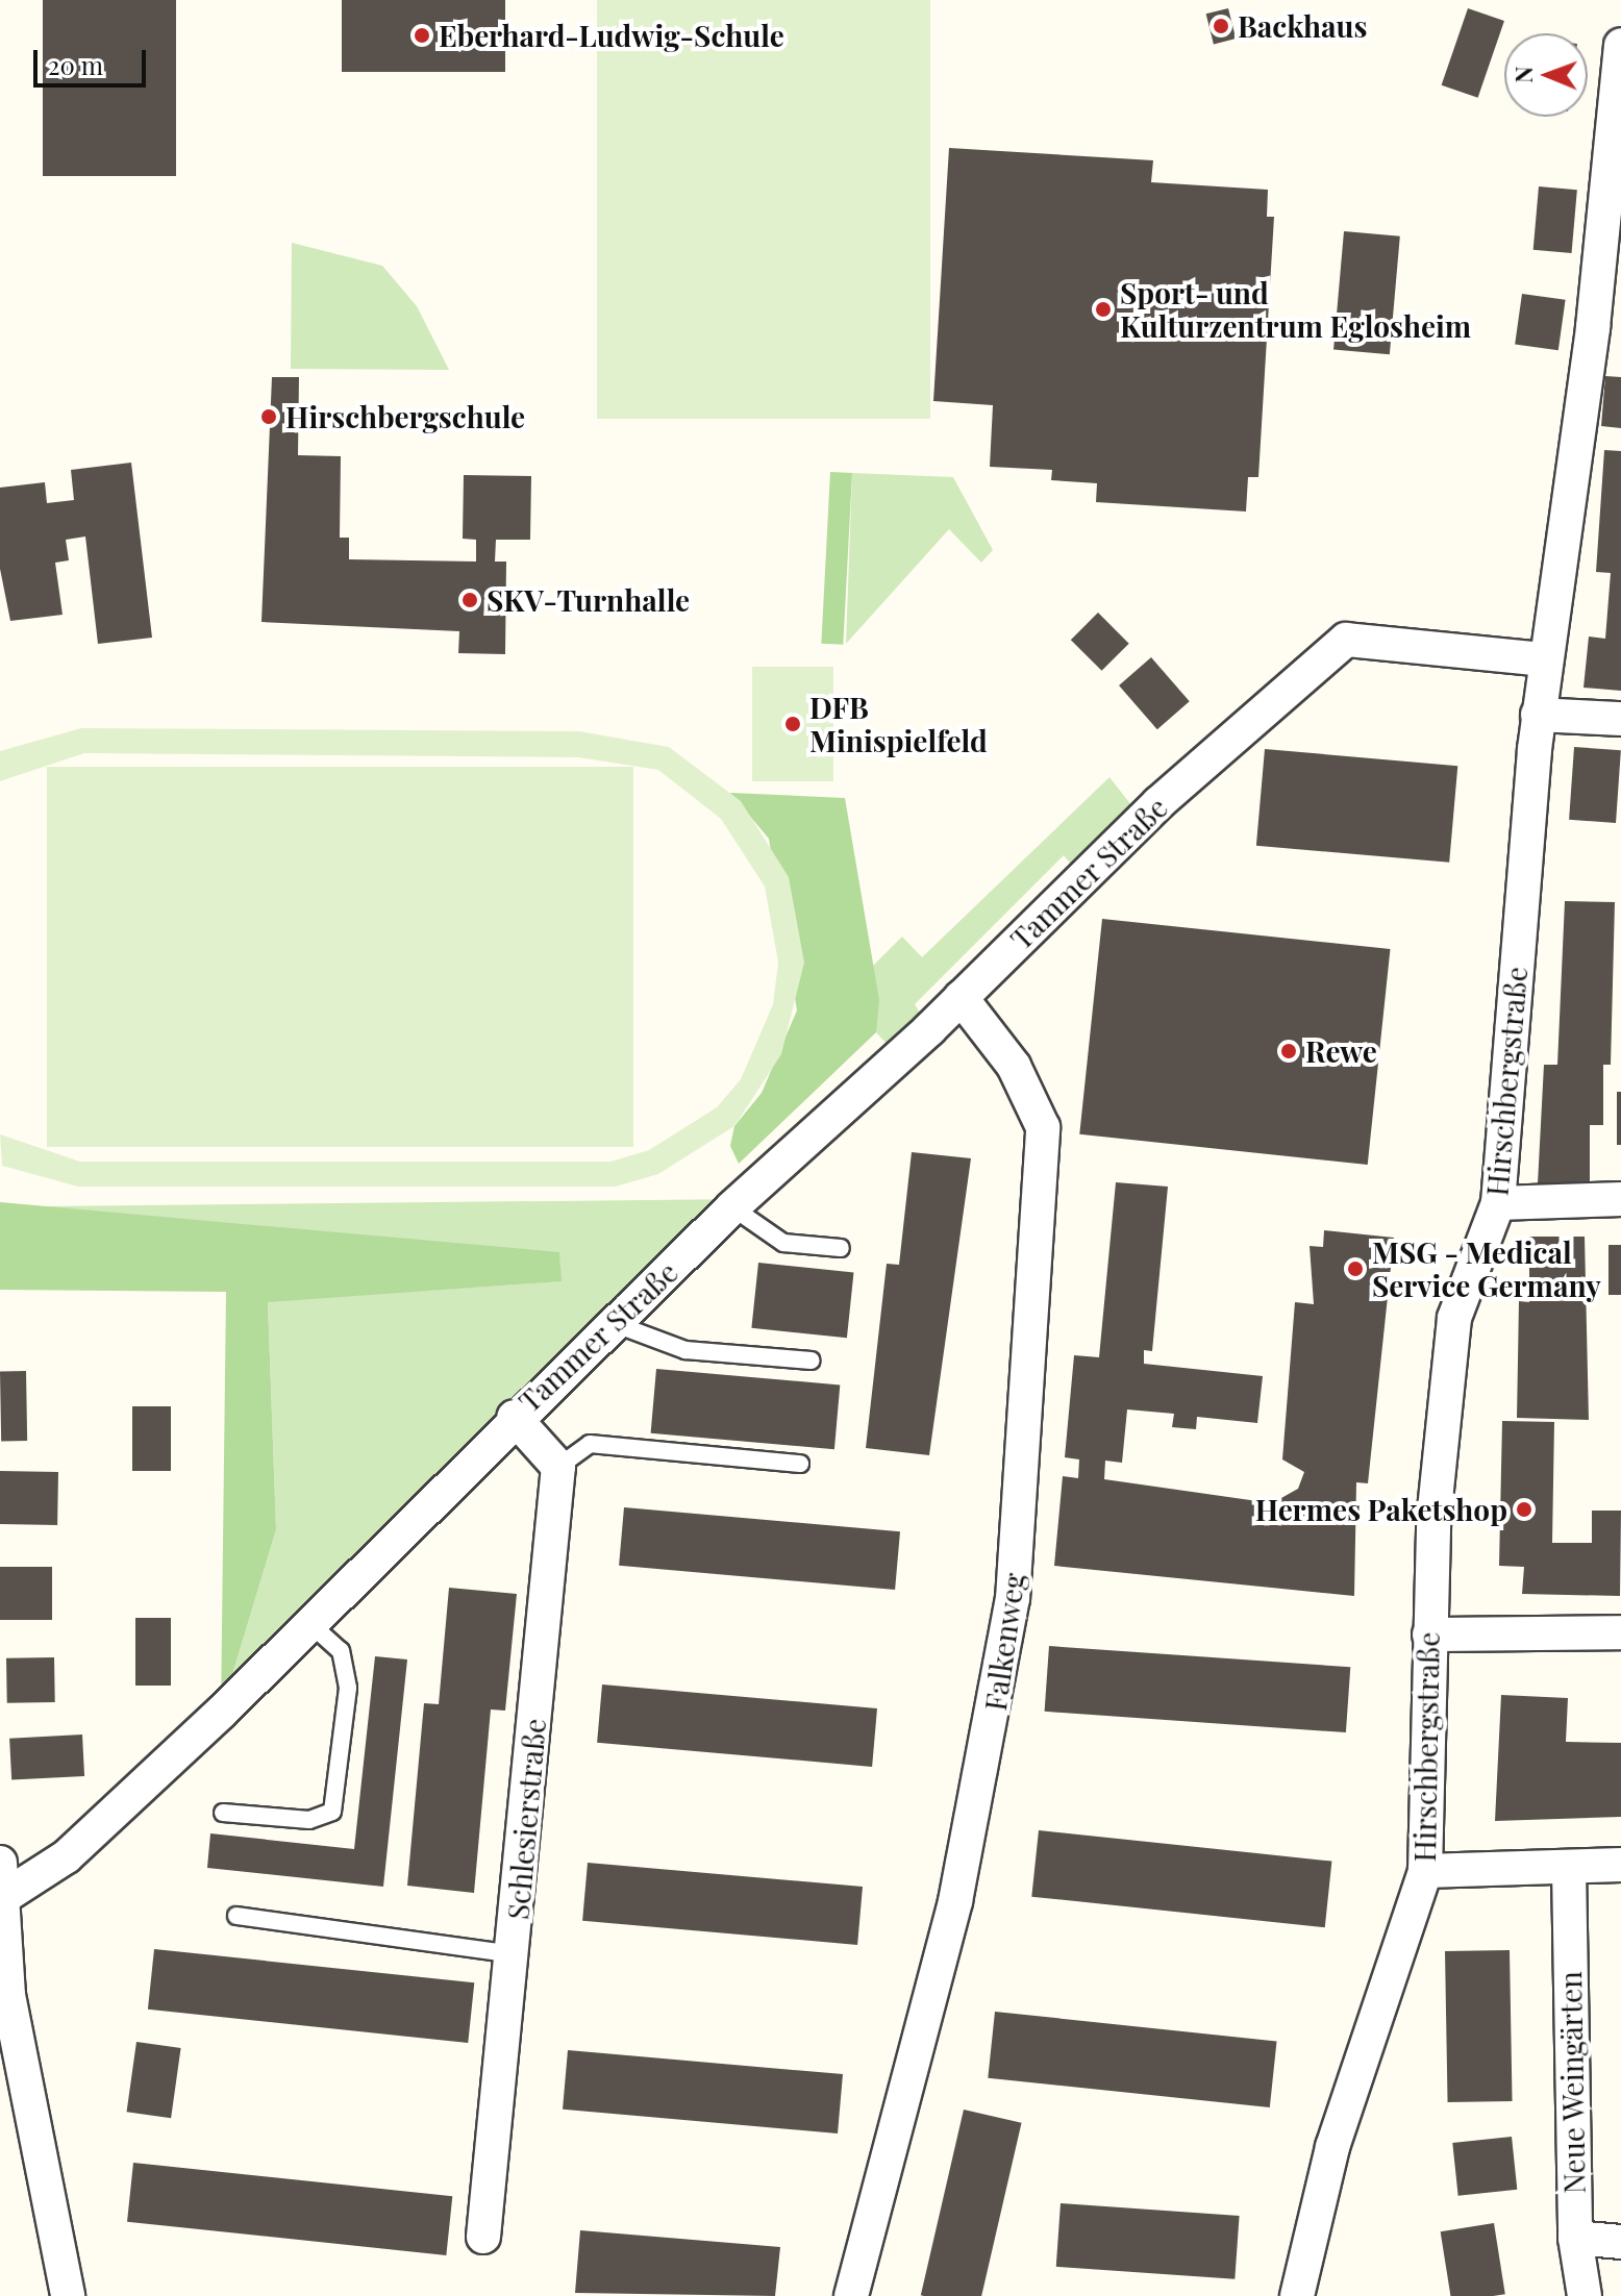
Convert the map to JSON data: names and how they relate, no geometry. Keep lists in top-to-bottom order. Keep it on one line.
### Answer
{"streets":{"street":["Tammer Straße","Hirschbergstraße","Falkenweg","Schlesierstraße","Neue Weingärten"]},"crossings":[["Tammer Straße","Hirschbergstraße"],["Tammer Straße","Falkenweg"]],"places":["Backhaus","Eberhard-Ludwig-Schule","Sport- und Kulturzentrum Eglosheim","Hirschbergschule","SKV-Turnhalle","DFB Minispielfeld","Rewe","MSG - Medical Service Germany","Hermes Paketshop"],"scale_bar":"20 m","north":"left"}
